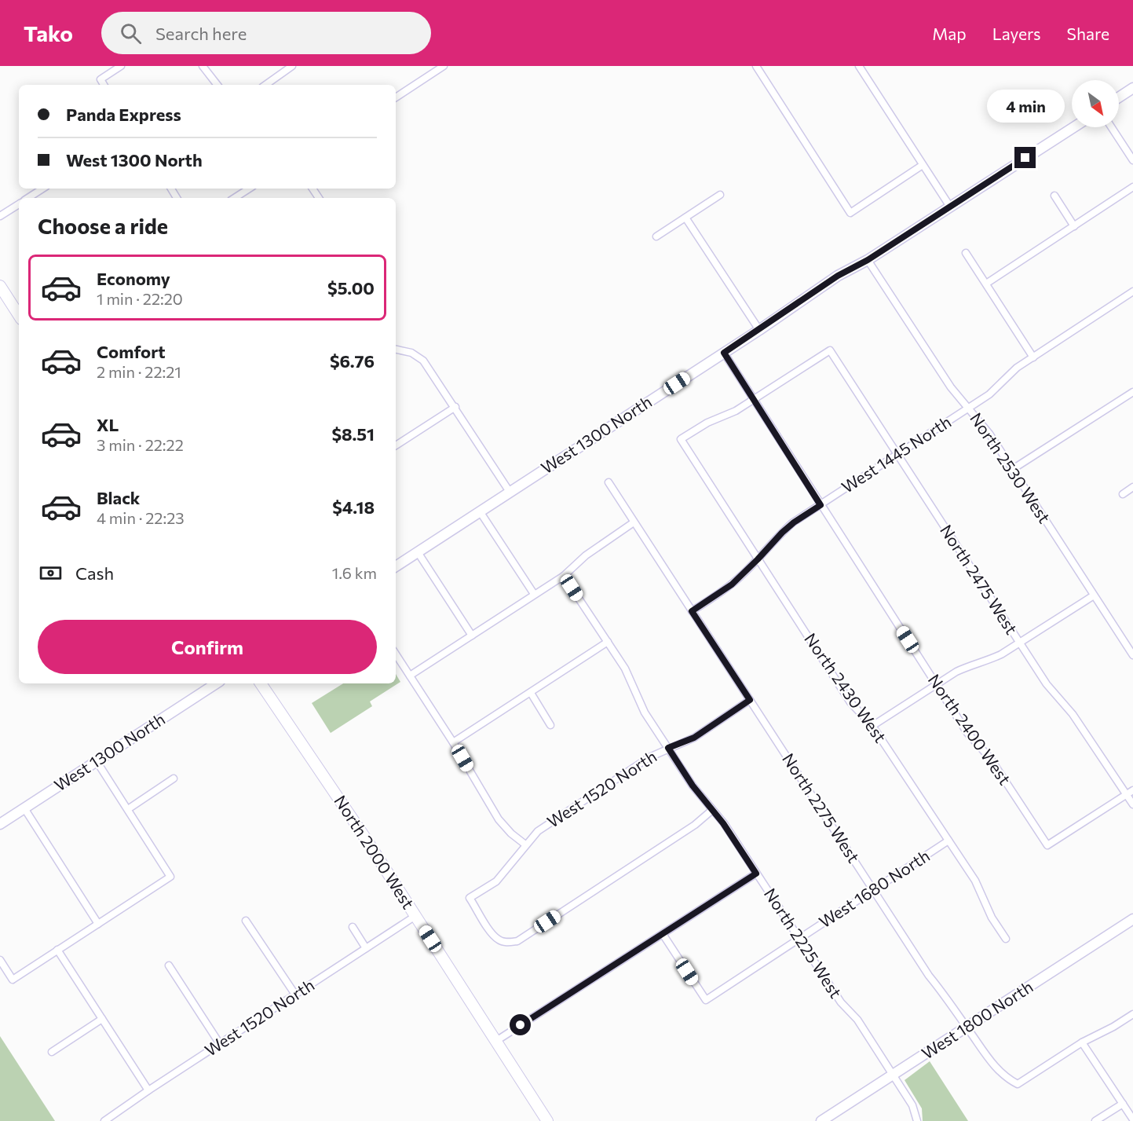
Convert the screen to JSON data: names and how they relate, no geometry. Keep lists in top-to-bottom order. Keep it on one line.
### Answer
{"streets":{"main road":["North 2000 West"],"street":["West 1300 North","West 1445 North","North 2530 West","North 2475 West","North 2430 West","North 2400 West","West 1520 North","North 2275 West","West 1680 North","North 2225 West","West 1800 North"]},"crossings":[["West 1300 North","North 2530 West"],["West 1300 North","North 2400 West"],["West 1445 North","North 2530 West"],["West 1445 North","North 2475 West"],["West 1445 North","North 2430 West"],["West 1445 North","North 2400 West"],["West 1445 North","North 2275 West"],["North 2475 West","North 2430 West"],["North 2475 West","North 2400 West"],["North 2430 West","North 2400 West"],["North 2430 West","West 1680 North"],["West 1520 North","North 2275 West"],["West 1520 North","North 2000 West"],["West 1520 North","North 2225 West"],["North 2275 West","West 1680 North"],["North 2275 West","West 1800 North"],["West 1680 North","North 2225 West"],["North 2225 West","West 1800 North"]],"north":"bottom right","page":{"header":"Tako","search":"Search here","nav":["Map","Layers","Share"],"banner":["Panda Express","West 1300 North"],"bubble":"4 min","heading":"Choose a ride","list":[{"name":"Economy","note":"1 min · 22:20","value":"$5.00"},{"name":"Comfort","note":"2 min · 22:21","value":"$6.76"},{"name":"XL","note":"3 min · 22:22","value":"$8.51"},{"name":"Black","note":"4 min · 22:23","value":"$4.18"}],"pay":["Cash","1.6 km"],"buttons":"Confirm"}}
